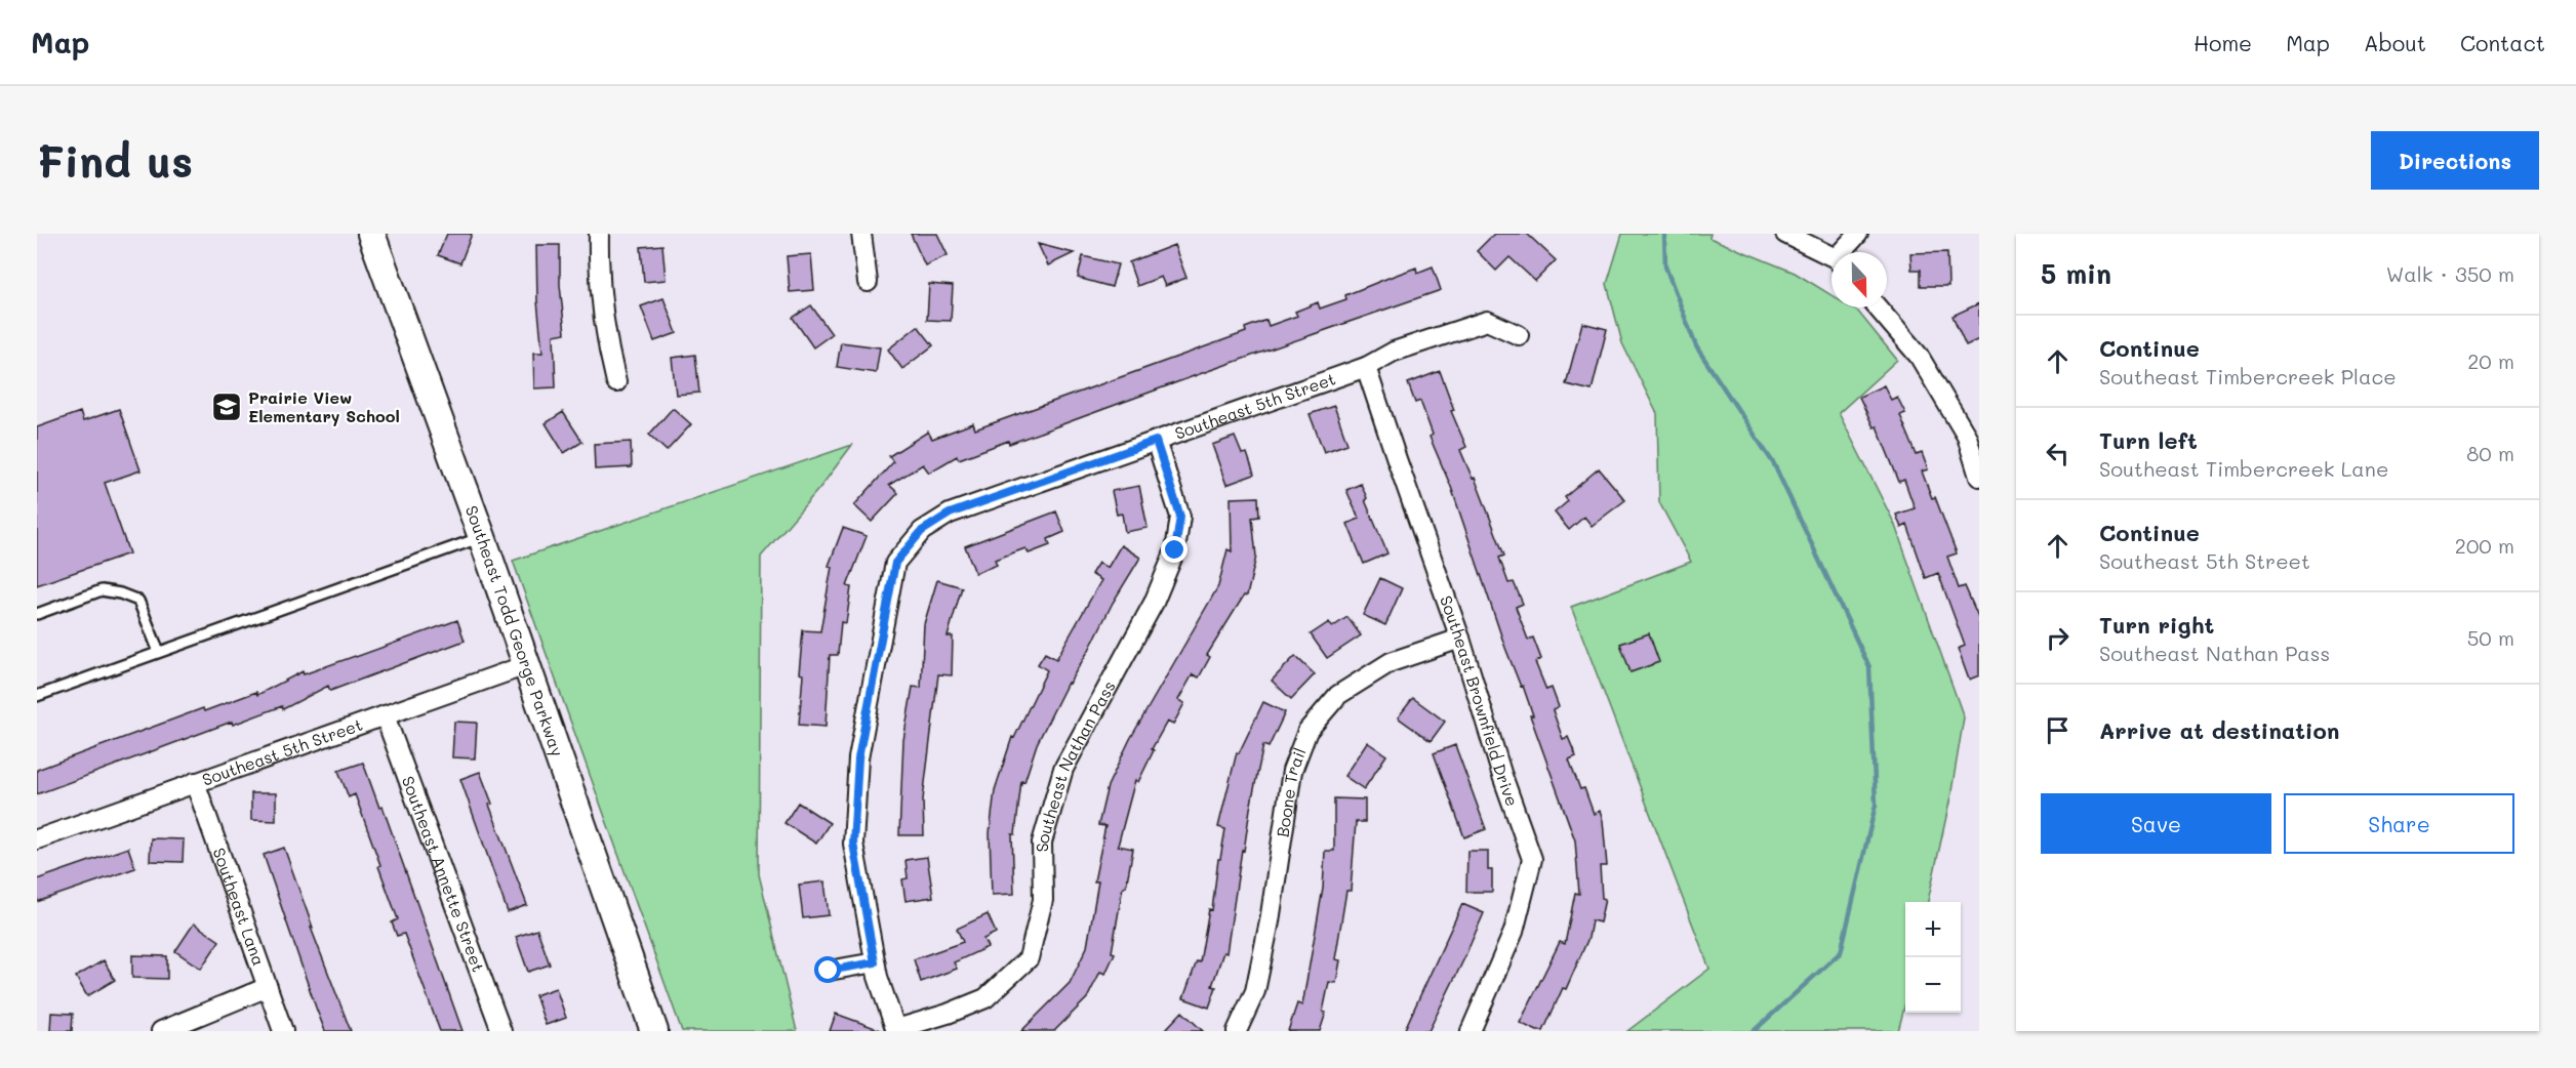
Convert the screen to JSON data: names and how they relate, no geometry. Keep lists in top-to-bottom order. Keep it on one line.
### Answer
{"streets":{"main road":["Southeast Todd George Parkway"],"street":["Southeast 5th Street","Southeast Brownfield Drive","Southeast Nathan Pass","Boone Trail","Southeast Annette Street","Southeast Lana"]},"crossings":[["Southeast 5th Street","Southeast Todd George Parkway"],["Southeast 5th Street","Southeast Brownfield Drive"],["Southeast 5th Street","Southeast Nathan Pass"],["Southeast 5th Street","Southeast Annette Street"],["Southeast 5th Street","Southeast Lana"],["Southeast Brownfield Drive","Boone Trail"]],"places":{"school or university":["Prairie View Elementary School"]},"north":"bottom","page":{"header":"Map","nav":["Home","Map","About","Contact"],"buttons":["Directions",["Save","Share"]],"title":"Find us","heading":["5 min","Walk · 350 m"],"list":[["Continue","Southeast Timbercreek Place","20 m"],["Turn left","Southeast Timbercreek Lane","80 m"],["Continue","Southeast 5th Street","200 m"],["Turn right","Southeast Nathan Pass","50 m"],"Arrive at destination"],"map_buttons":["+","−"]}}
